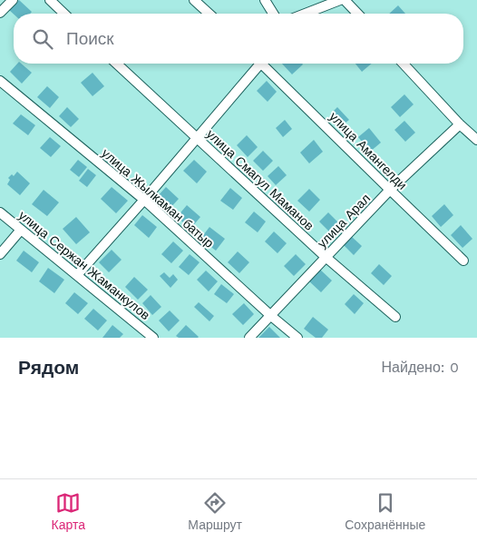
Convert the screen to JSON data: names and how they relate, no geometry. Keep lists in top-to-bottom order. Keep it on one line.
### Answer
{"streets":{"street":["улица Амангелди","улица Смагул Маманов","улица Жылкаман батыр","улица Арал","улица Сержан Жаманкулов"]},"crossings":[["улица Амангелди","улица Арал"],["улица Смагул Маманов","улица Арал"],["улица Жылкаман батыр","улица Арал"]],"page":{"search":"Поиск","heading":["Рядом","Найдено: 0"],"nav":["Карта","Маршрут","Сохранённые"]}}
